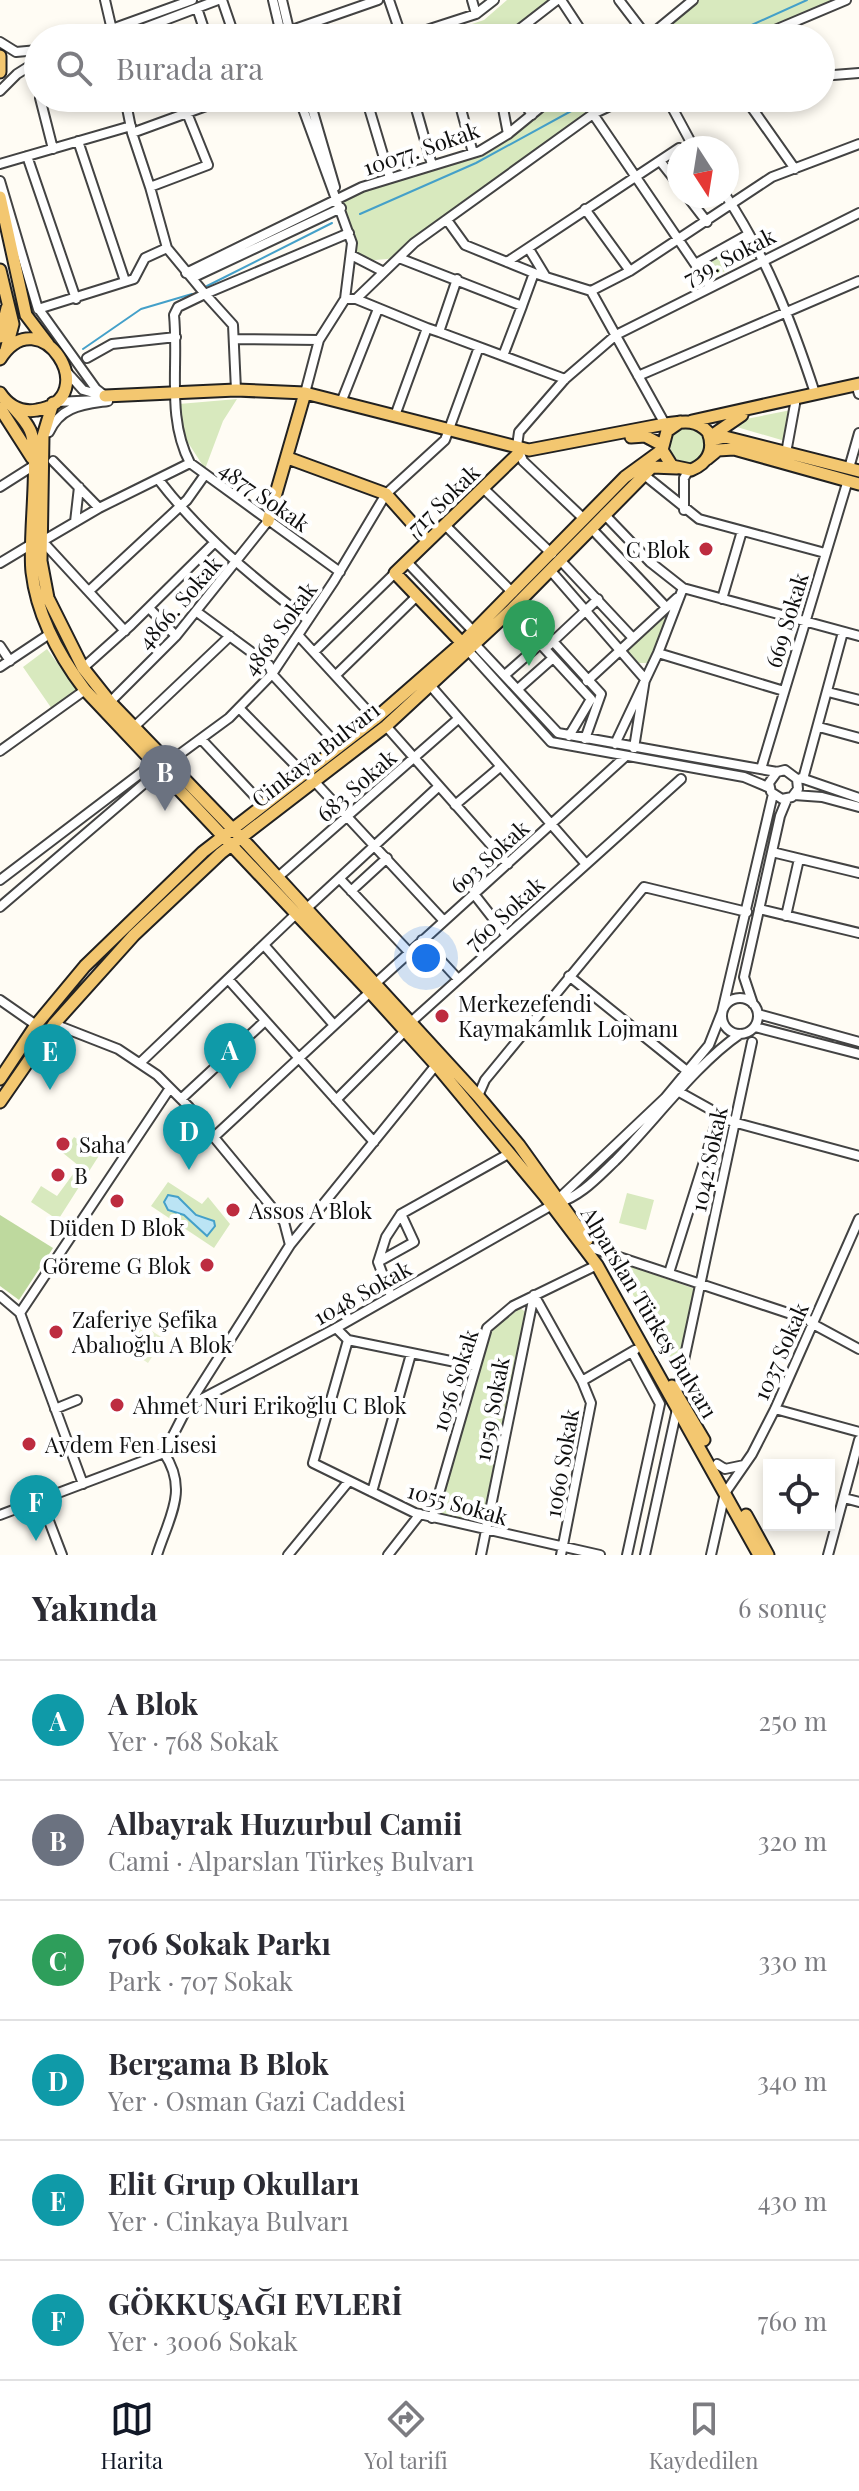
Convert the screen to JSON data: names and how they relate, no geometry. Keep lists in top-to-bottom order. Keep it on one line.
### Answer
{"streets":{"main road":["717 Sokak","Cinkaya Bulvarı","Alparslan Türkeş Bulvarı"],"street":["10077. Sokak","739. Sokak","4877 Sokak","4866. Sokak","669 Sokak","4868 Sokak","683 Sokak","693 Sokak","760 Sokak","1042 Sokak","1048 Sokak","1037 Sokak","1056 Sokak","1059 Sokak","1060 Sokak","1055 Sokak"]},"crossings":[["739. Sokak","717 Sokak"],["4877 Sokak","4866. Sokak"],["4877 Sokak","4868 Sokak"],["4866. Sokak","Alparslan Türkeş Bulvarı"],["4868 Sokak","Alparslan Türkeş Bulvarı"],["Cinkaya Bulvarı","Alparslan Türkeş Bulvarı"],["683 Sokak","Alparslan Türkeş Bulvarı"],["693 Sokak","Alparslan Türkeş Bulvarı"],["760 Sokak","Alparslan Türkeş Bulvarı"],["1042 Sokak","Alparslan Türkeş Bulvarı"],["1048 Sokak","Alparslan Türkeş Bulvarı"],["Alparslan Türkeş Bulvarı","1037 Sokak"],["Alparslan Türkeş Bulvarı","1056 Sokak"],["1056 Sokak","1059 Sokak"],["1056 Sokak","1060 Sokak"],["1056 Sokak","1055 Sokak"],["1059 Sokak","1060 Sokak"],["1059 Sokak","1055 Sokak"],["1060 Sokak","1055 Sokak"]],"places":["C Blok","Merkezefendi Kaymakamlık Lojmanı","Saha","B","Düden D Blok","Assos A Blok","Göreme G Blok","Zaferiye Şefika Abalıoğlu A Blok","Ahmet Nuri Erikoğlu C Blok","Aydem Fen Lisesi"],"north":"bottom","page":{"search":"Burada ara","pins":["C","B","A","E","D","F"],"heading":["Yakında","6 sonuç"],"list":[{"mark":"A","name":"A Blok","note":"Yer · 768 Sokak","value":"250 m"},{"mark":"B","name":"Albayrak Huzurbul Camii","note":"Cami · Alparslan Türkeş Bulvarı","value":"320 m"},{"mark":"C","name":"706 Sokak Parkı","note":"Park · 707 Sokak","value":"330 m"},{"mark":"D","name":"Bergama B Blok","note":"Yer · Osman Gazi Caddesi","value":"340 m"},{"mark":"E","name":"Elit Grup Okulları","note":"Yer · Cinkaya Bulvarı","value":"430 m"},{"mark":"F","name":"GÖKKUŞAĞI EVLERİ","note":"Yer · 3006 Sokak","value":"760 m"}],"nav":["Harita","Yol tarifi","Kaydedilen"]}}
